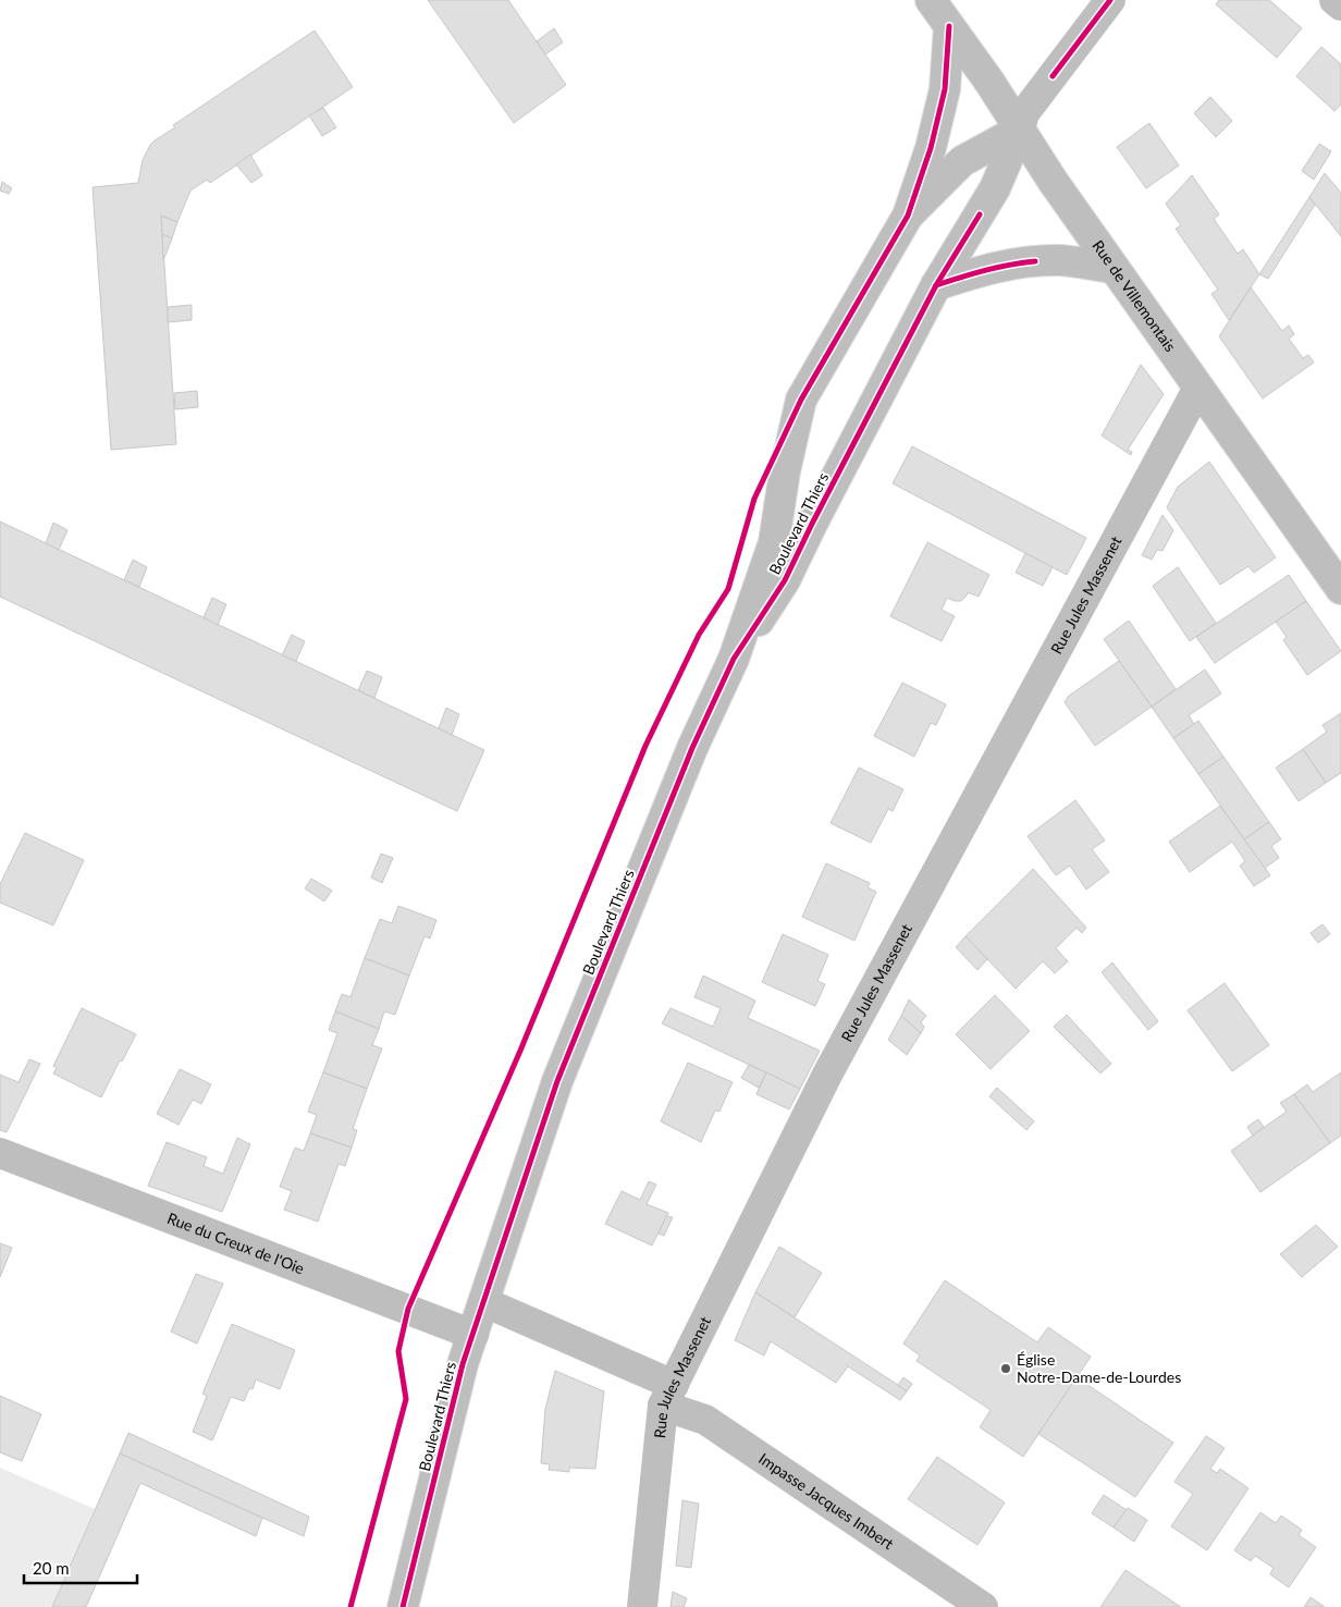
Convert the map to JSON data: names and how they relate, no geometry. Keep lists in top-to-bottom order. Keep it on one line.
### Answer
{"streets":{"main road":["Rue de Villemontais","Boulevard Thiers","Rue Jules Massenet","Rue du Creux de l'Oie","Impasse Jacques Imbert"]},"crossings":[["Rue de Villemontais","Boulevard Thiers"],["Rue de Villemontais","Rue Jules Massenet"],["Boulevard Thiers","Rue du Creux de l'Oie"],["Boulevard Thiers","Impasse Jacques Imbert"],["Rue Jules Massenet","Impasse Jacques Imbert"]],"places":["Église Notre-Dame-de-Lourdes"],"scale_bar":"20 m"}
